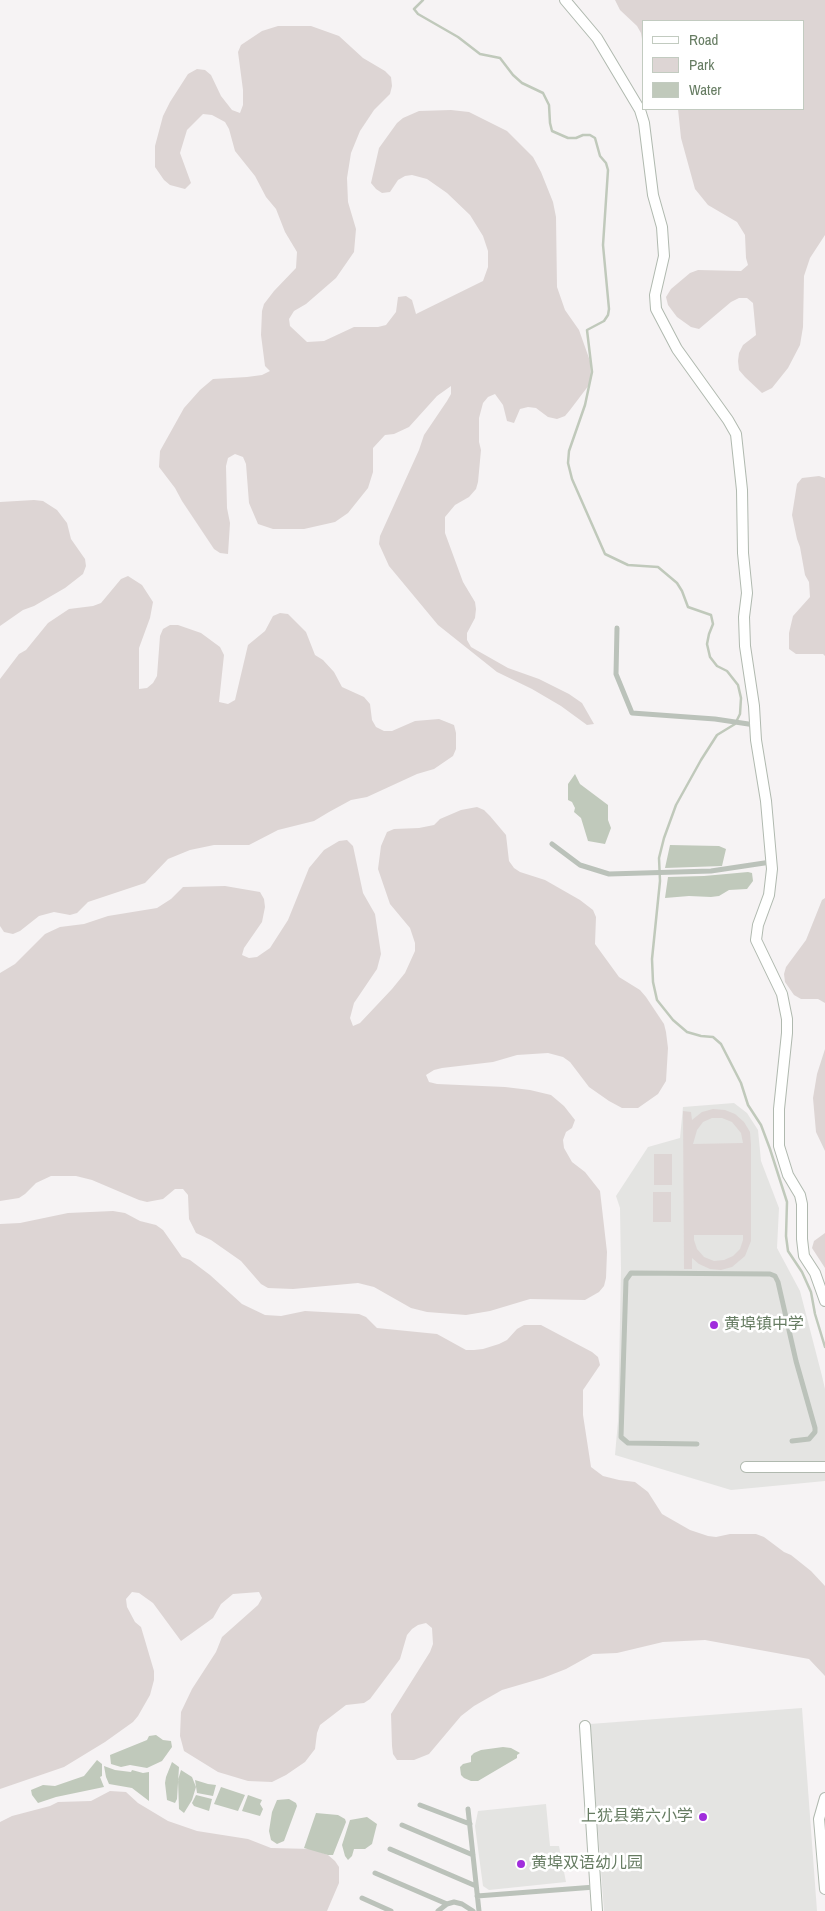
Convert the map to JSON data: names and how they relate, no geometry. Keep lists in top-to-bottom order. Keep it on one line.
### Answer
{"places":["黄埠镇中学","上犹县第六小学","黄埠双语幼儿园"],"legend":["Road","Park","Water"]}
